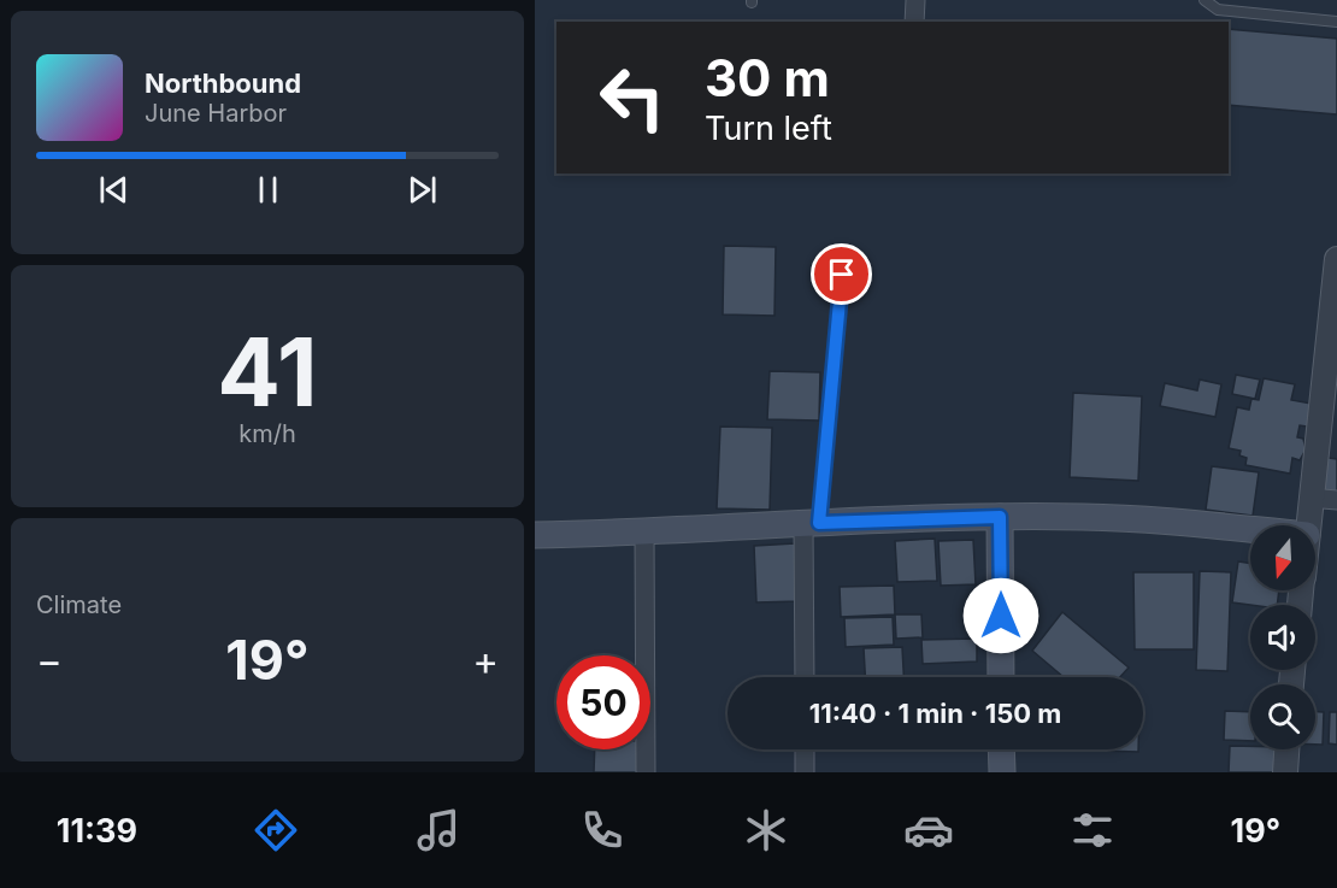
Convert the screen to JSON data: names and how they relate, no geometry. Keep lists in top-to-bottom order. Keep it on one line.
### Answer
{"north":"bottom","page":{"turn":["30 m","Turn left"],"song":["Northbound","June Harbor"],"tile":[["41","km/h"],"Climate"],"heat":["−","19°","+"],"limit":"50","trip":"11:40 · 1 min · 150 m","tabs":["11:39","19°"]}}
